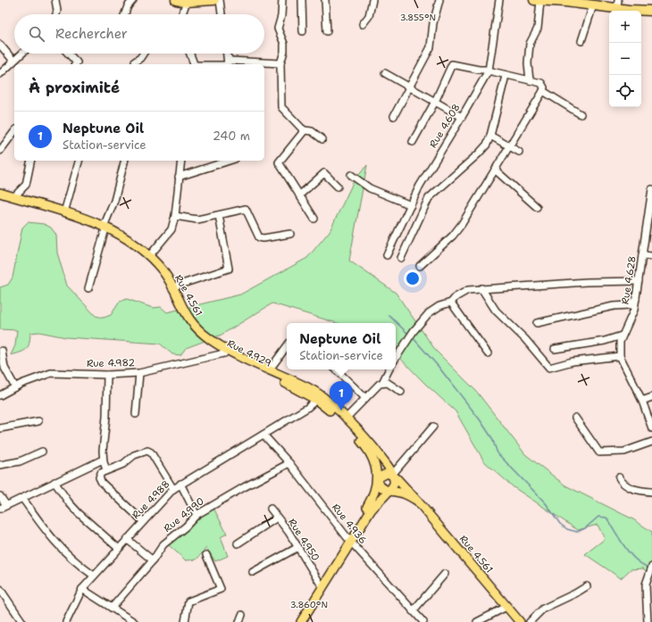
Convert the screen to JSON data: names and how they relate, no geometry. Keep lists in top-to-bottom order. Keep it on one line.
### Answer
{"streets":{"main road":["Rue 4.561","Rue 4.929"],"street":["Rue 4.608","Rue 4.628","Rue 4.982","Rue 4.988","Rue 4.990","Rue 4.936","Rue 4.950"]},"crossings":[["Rue 4.561","Rue 4.929"],["Rue 4.929","Rue 4.982"],["Rue 4.929","Rue 4.988"],["Rue 4.929","Rue 4.936"],["Rue 4.929","Rue 4.950"],["Rue 4.988","Rue 4.936"],["Rue 4.990","Rue 4.936"]],"page":{"map_buttons":["+","−"],"search":"Rechercher","heading":"À proximité","list":[{"mark":"1","name":"Neptune Oil","note":"Station-service","value":"240 m"}],"popup":["Neptune Oil","Station-service"],"pins":"1"},"coordinates":["3.855°N","3.860°N"]}
